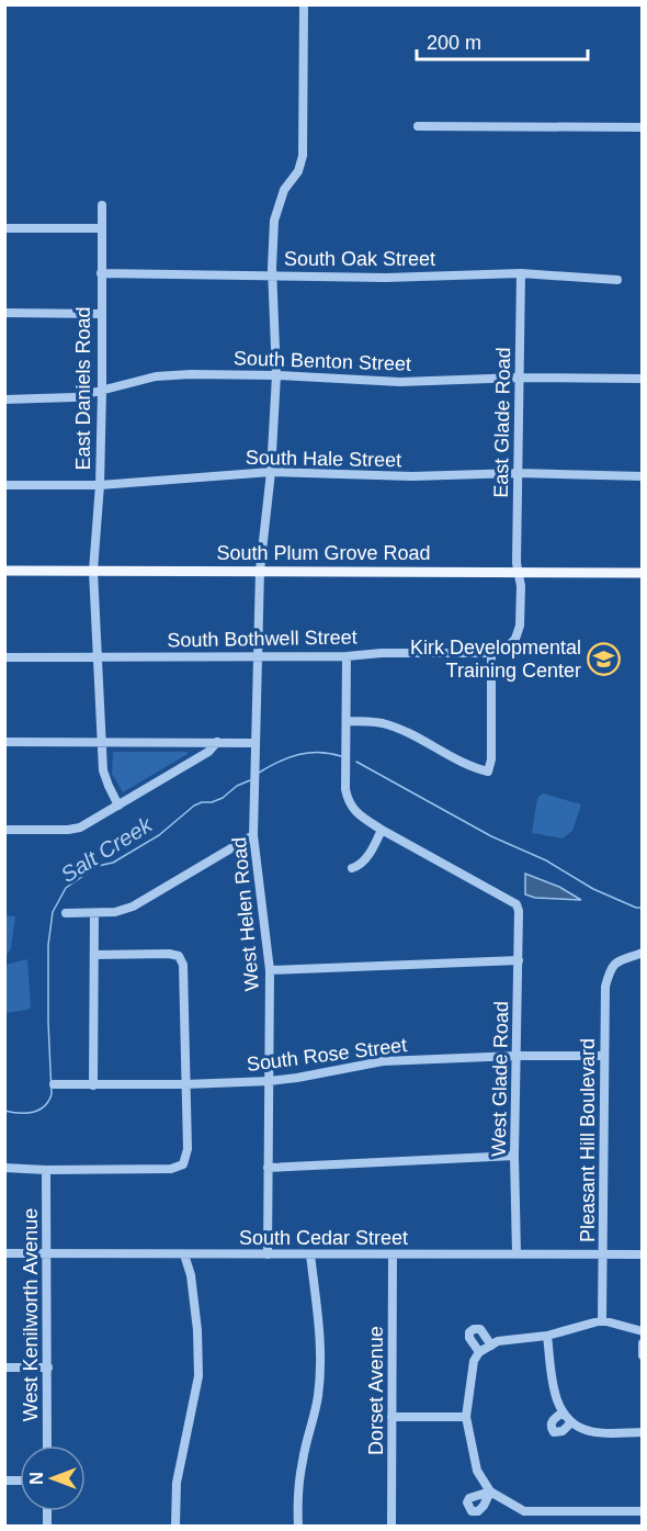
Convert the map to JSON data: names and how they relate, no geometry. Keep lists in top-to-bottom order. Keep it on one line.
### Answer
{"streets":{"main road":["South Plum Grove Road"],"street":["South Oak Street","South Benton Street","East Daniels Road","East Glade Road","South Hale Street","South Bothwell Street","West Helen Road","South Rose Street","West Glade Road","Pleasant Hill Boulevard","South Cedar Street","West Kenilworth Avenue","Dorset Avenue"]},"crossings":[["South Oak Street","East Daniels Road"],["South Oak Street","East Glade Road"],["South Oak Street","West Helen Road"],["South Benton Street","East Daniels Road"],["South Benton Street","East Glade Road"],["South Benton Street","West Helen Road"],["East Daniels Road","South Hale Street"],["East Daniels Road","South Plum Grove Road"],["East Daniels Road","South Bothwell Street"],["East Glade Road","South Hale Street"],["East Glade Road","South Plum Grove Road"],["South Hale Street","West Helen Road"],["South Plum Grove Road","West Helen Road"],["South Bothwell Street","West Helen Road"],["West Helen Road","South Rose Street"],["West Helen Road","South Cedar Street"],["South Rose Street","West Glade Road"],["South Rose Street","Pleasant Hill Boulevard"],["West Glade Road","South Cedar Street"],["Pleasant Hill Boulevard","South Cedar Street"],["South Cedar Street","West Kenilworth Avenue"],["South Cedar Street","Dorset Avenue"]],"water":["Salt Creek"],"places":{"school or university":["Kirk Developmental Training Center"]},"scale_bar":"200 m","north":"left"}
